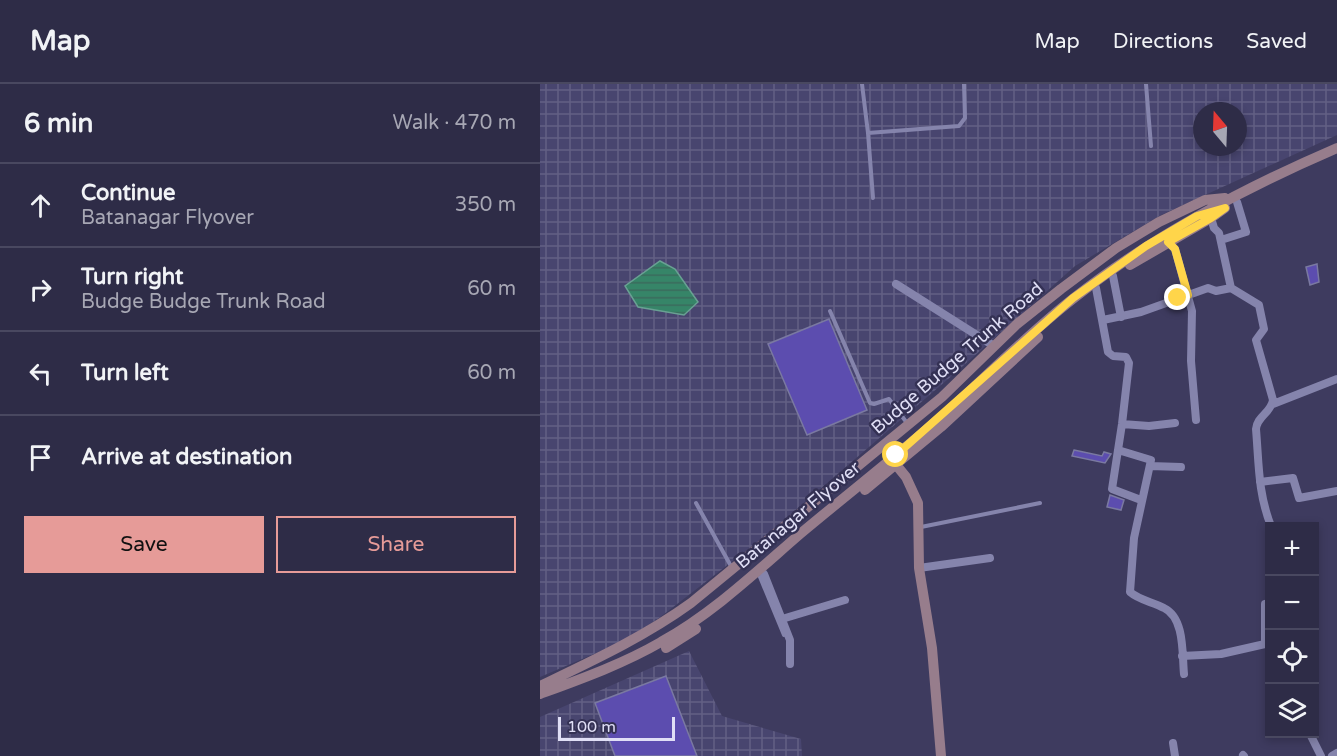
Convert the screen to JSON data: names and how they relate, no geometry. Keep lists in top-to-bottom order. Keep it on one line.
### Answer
{"streets":{"street":["Budge Budge Trunk Road","Batanagar Flyover"]},"crossings":[["Budge Budge Trunk Road","Batanagar Flyover"]],"scale_bar":"100 m","north":"top","page":{"header":"Map","nav":["Map","Directions","Saved"],"heading":["6 min","Walk · 470 m"],"list":[["Continue","Batanagar Flyover","350 m"],["Turn right","Budge Budge Trunk Road","60 m"],["Turn left","60 m"],"Arrive at destination"],"buttons":["Save","Share"],"map_buttons":["+","−"],"scale":"100 m"}}
